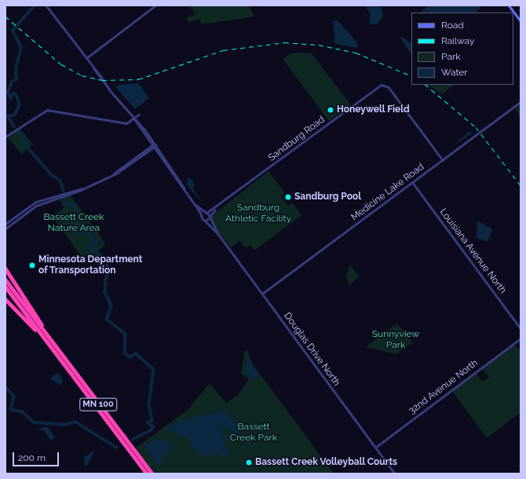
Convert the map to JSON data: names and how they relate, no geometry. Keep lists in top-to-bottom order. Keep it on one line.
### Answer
{"streets":{"highway":["MN 100"],"street":["Sandburg Road","Medicine Lake Road","Louisiana Avenue North","Douglas Drive North","32nd Avenue North"]},"crossings":[["Sandburg Road","Medicine Lake Road"],["Sandburg Road","Douglas Drive North"],["Medicine Lake Road","Louisiana Avenue North"],["Medicine Lake Road","Douglas Drive North"],["Douglas Drive North","32nd Avenue North"]],"parks":["Sandburg Athletic Facility","Bassett Creek Nature Area","Sunnyview Park","Bassett Creek Park"],"places":["Honeywell Field","Sandburg Pool","Minnesota Department of Transportation","Bassett Creek Volleyball Courts"],"legend":["Road","Railway","Park","Water"],"scale_bar":"200 m"}
